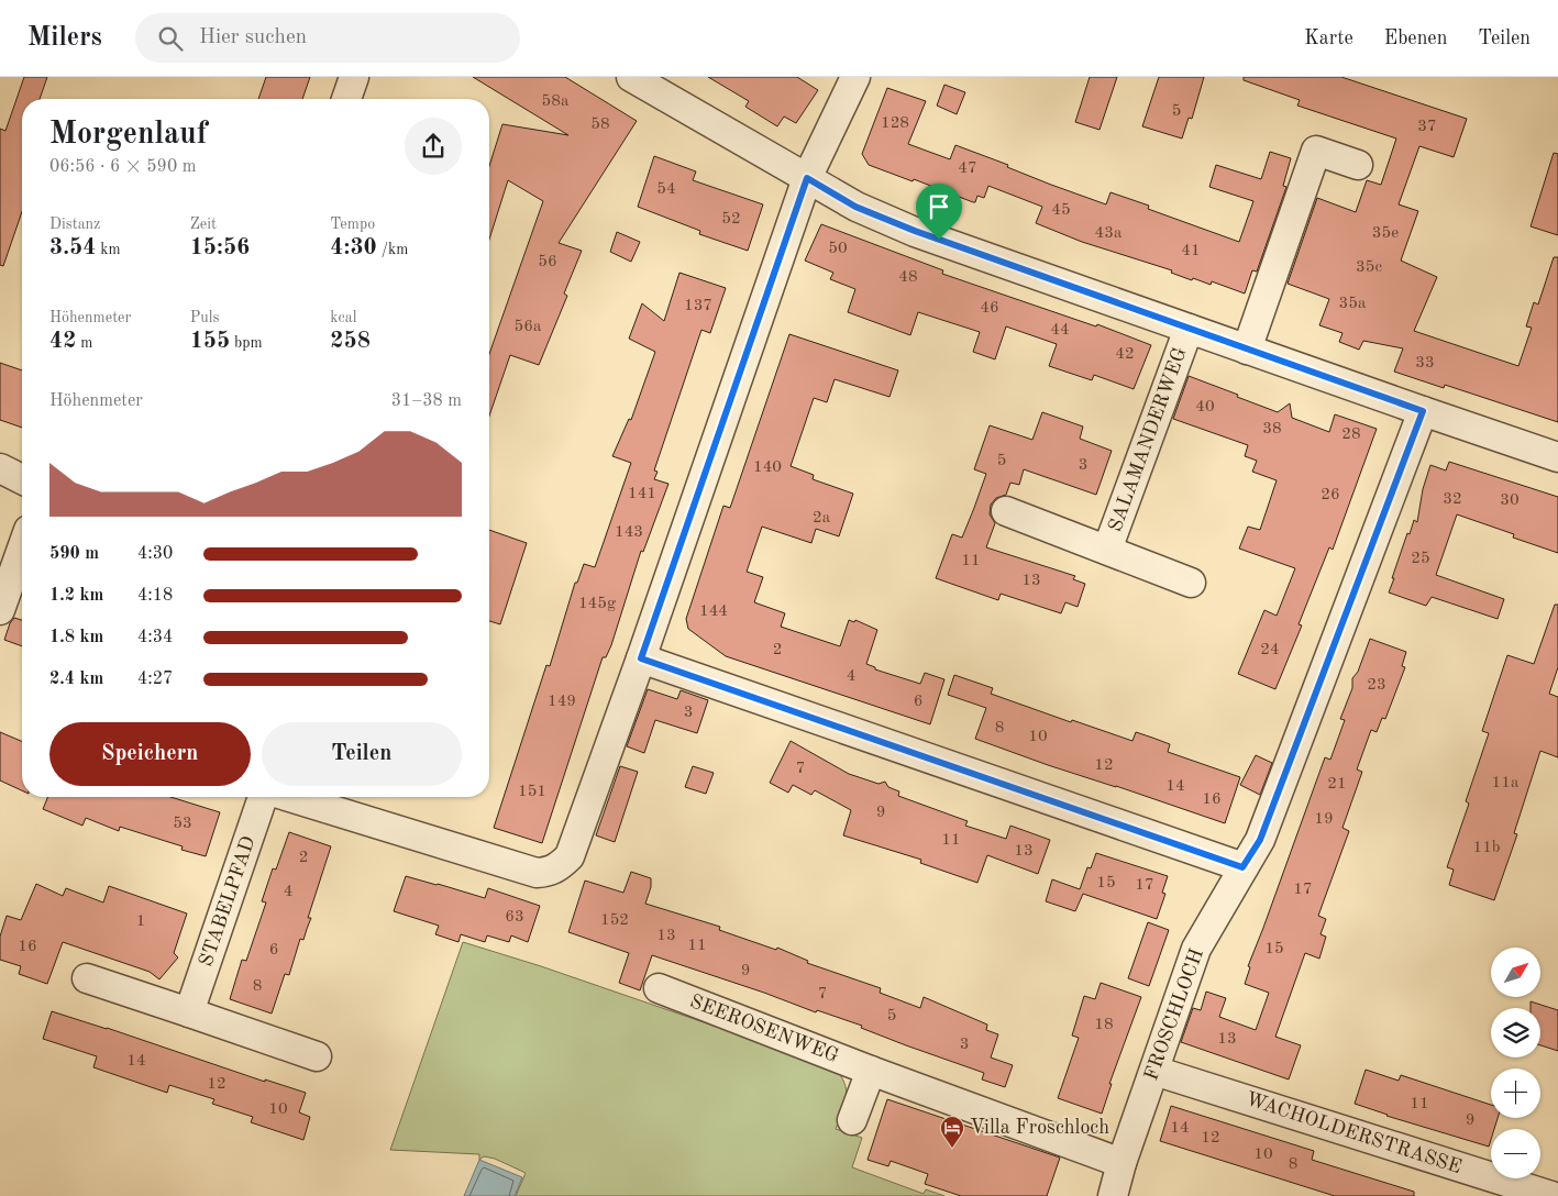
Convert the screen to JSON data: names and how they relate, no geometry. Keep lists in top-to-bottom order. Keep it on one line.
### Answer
{"streets":{"street":["SALAMANDERWEG","STABELPFAD","FROSCHLOCH","SEEROSENWEG","WACHOLDERSTRASSE"]},"crossings":[["FROSCHLOCH","SEEROSENWEG"],["FROSCHLOCH","WACHOLDERSTRASSE"]],"places":{"hotel":["Villa Froschloch"]},"house_numbers":["58a","5","128","58","37","47","54","45","52","43a","35e","50","41","56","35c","48","35a","137","46","56a","44","42","33","40","38","28","5","3","140","141","26","32","30","2a","143","25","11","13","145g","144","2","24","4","23","149","6","3","8","10","12","7","11a","21","14","151","16","9","19","53","11","11b","13","2","15","17","17","4","63","152","1","13","11","16","15","6","9","8","7","5","18","13","3","14","12","11","10","9","14","12","10","8"],"north":"top right","page":{"header":"Milers","search":"Hier suchen","nav":["Karte","Ebenen","Teilen"],"heading":["Morgenlauf","06:56 · 6 × 590 m"],"stats":[["Distanz","3.54 km"],["Zeit","15:56"],["Tempo","4:30 /km"],["Höhenmeter","42 m"],["Puls","155 bpm"],["kcal","258"]],"chart":["Höhenmeter","31–38 m"],"list":[{"name":"590 m","note":"4:30"},{"name":"1.2 km","note":"4:18"},{"name":"1.8 km","note":"4:34"},{"name":"2.4 km","note":"4:27"}],"buttons":["Speichern","Teilen"],"map_buttons":["+","−"]}}
